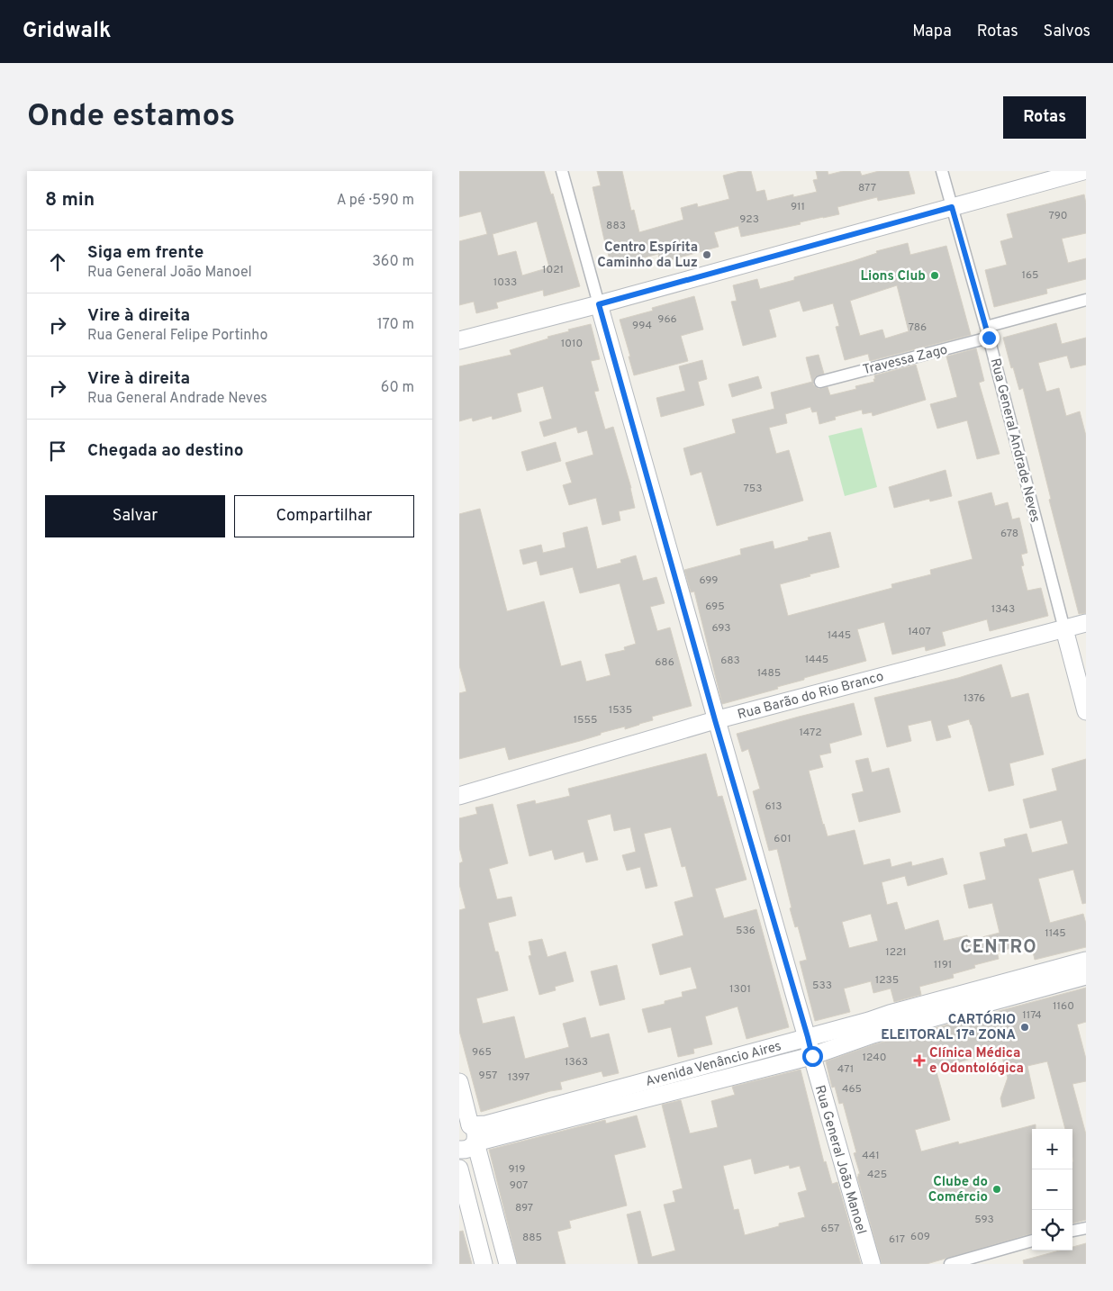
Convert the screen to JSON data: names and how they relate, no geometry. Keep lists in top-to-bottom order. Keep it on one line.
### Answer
{"streets":{"main road":["Rua General Andrade Neves","Rua Barão do Rio Branco","Avenida Venâncio Aires","Rua General João Manoel"],"street":["Travessa Zago"]},"crossings":[["Travessa Zago","Rua General Andrade Neves"],["Rua General Andrade Neves","Rua Barão do Rio Branco"],["Rua Barão do Rio Branco","Rua General João Manoel"],["Avenida Venâncio Aires","Rua General João Manoel"]],"districts":["CENTRO"],"places":{"other":["Centro Espírita Caminho da Luz","Lions Club","CARTÓRIO ELEITORAL 17ª ZONA","Clube do Comércio"],"health":["Clínica Médica e Odontológica"]},"house_numbers":["877","911","790","923","883","1021","165","1033","966","994","786","1010","753","678","699","695","1343","693","1407","1445","1445","683","686","1485","1376","1535","1555","1472","613","601","536","1145","1221","1191","1235","533","1301","1160","1174","965","1240","1363","471","957","1397","465","441","919","425","907","897","593","657","609","885","617"],"page":{"header":"Gridwalk","nav":["Mapa","Rotas","Salvos"],"buttons":["Rotas",["Salvar","Compartilhar"]],"title":"Onde estamos","heading":["8 min","A pé · 590 m"],"list":[["Siga em frente","Rua General João Manoel","360 m"],["Vire à direita","Rua General Felipe Portinho","170 m"],["Vire à direita","Rua General Andrade Neves","60 m"],"Chegada ao destino"],"map_buttons":["+","−"]}}
